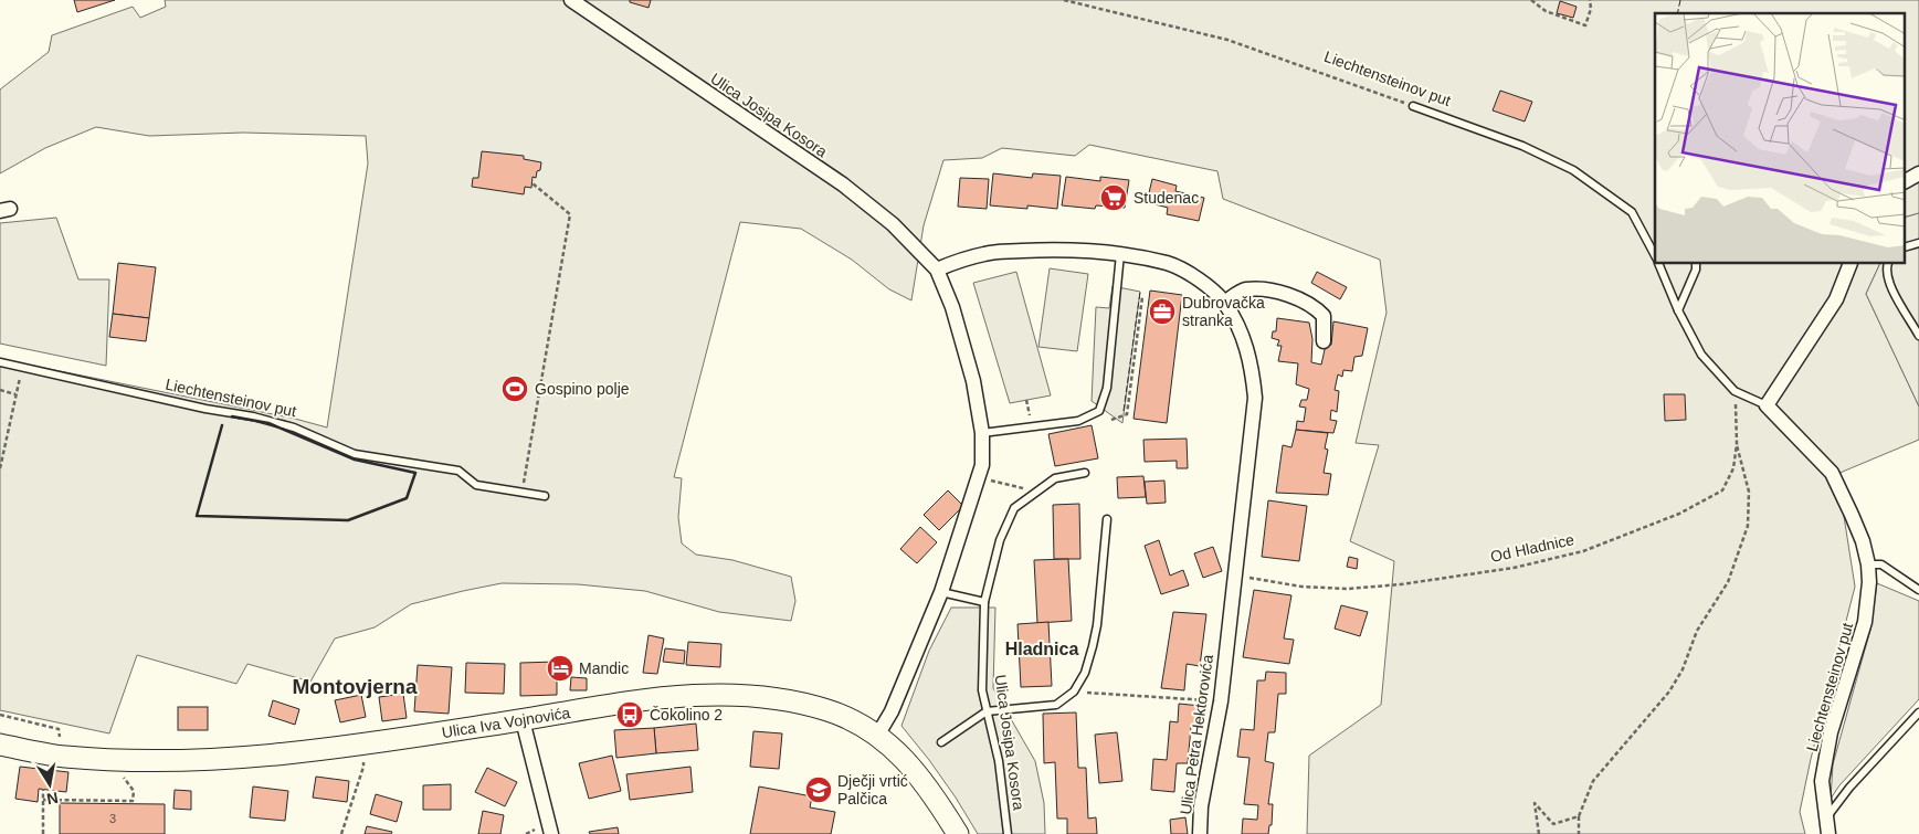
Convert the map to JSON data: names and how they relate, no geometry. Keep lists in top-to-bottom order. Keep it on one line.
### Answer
{"streets":{"main road":["Ulica Iva Vojnovića"],"street":["Liechtensteinov put","Ulica Josipa Kosora","Ulica Petra Hektorovića"],"path":["Od Hladnice"]},"crossings":[["Liechtensteinov put","Od Hladnice"],["Ulica Josipa Kosora","Ulica Iva Vojnovića"],["Od Hladnice","Ulica Petra Hektorovića"]],"districts":["Hladnica","Montovjerna"],"places":{"supermarket":["Studenac"],"office":["Dubrovačka stranka"],"sports":["Gospino polje"],"hotel":["Mandic"],"bus stop":["Čokolino 2"],"school or university":["Dječji vrtić Palčica"]},"house_numbers":["3"],"north":"bottom"}
